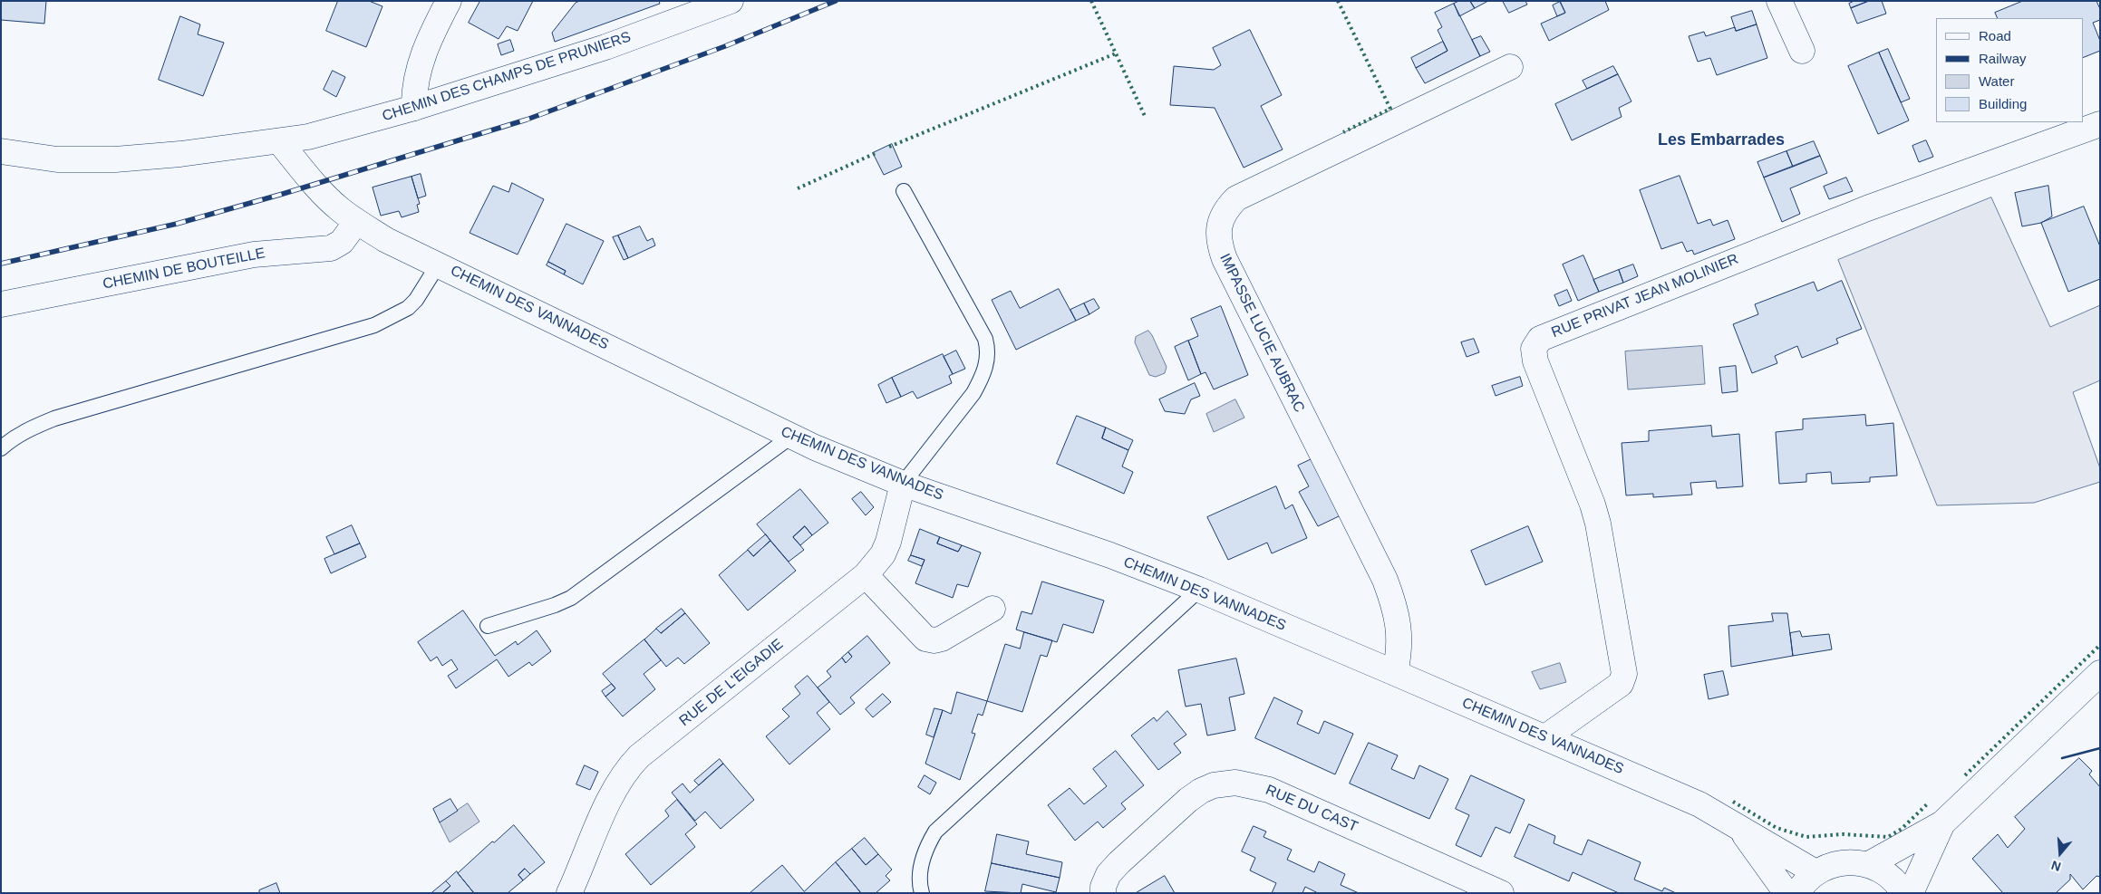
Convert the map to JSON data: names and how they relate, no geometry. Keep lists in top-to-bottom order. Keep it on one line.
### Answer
{"streets":{"street":["CHEMIN DES CHAMPS DE PRUNIERS","CHEMIN DE BOUTEILLE","RUE PRIVAT JEAN MOLINIER","CHEMIN DES VANNADES","IMPASSE LUCIE AUBRAC","RUE DE L'EIGADIE","RUE DU CAST"]},"crossings":[["CHEMIN DES CHAMPS DE PRUNIERS","CHEMIN DES VANNADES"],["CHEMIN DE BOUTEILLE","CHEMIN DES VANNADES"],["RUE PRIVAT JEAN MOLINIER","CHEMIN DES VANNADES"],["CHEMIN DES VANNADES","IMPASSE LUCIE AUBRAC"],["CHEMIN DES VANNADES","RUE DE L'EIGADIE"]],"districts":["Les Embarrades"],"legend":["Road","Railway","Water","Building"],"north":"bottom"}
